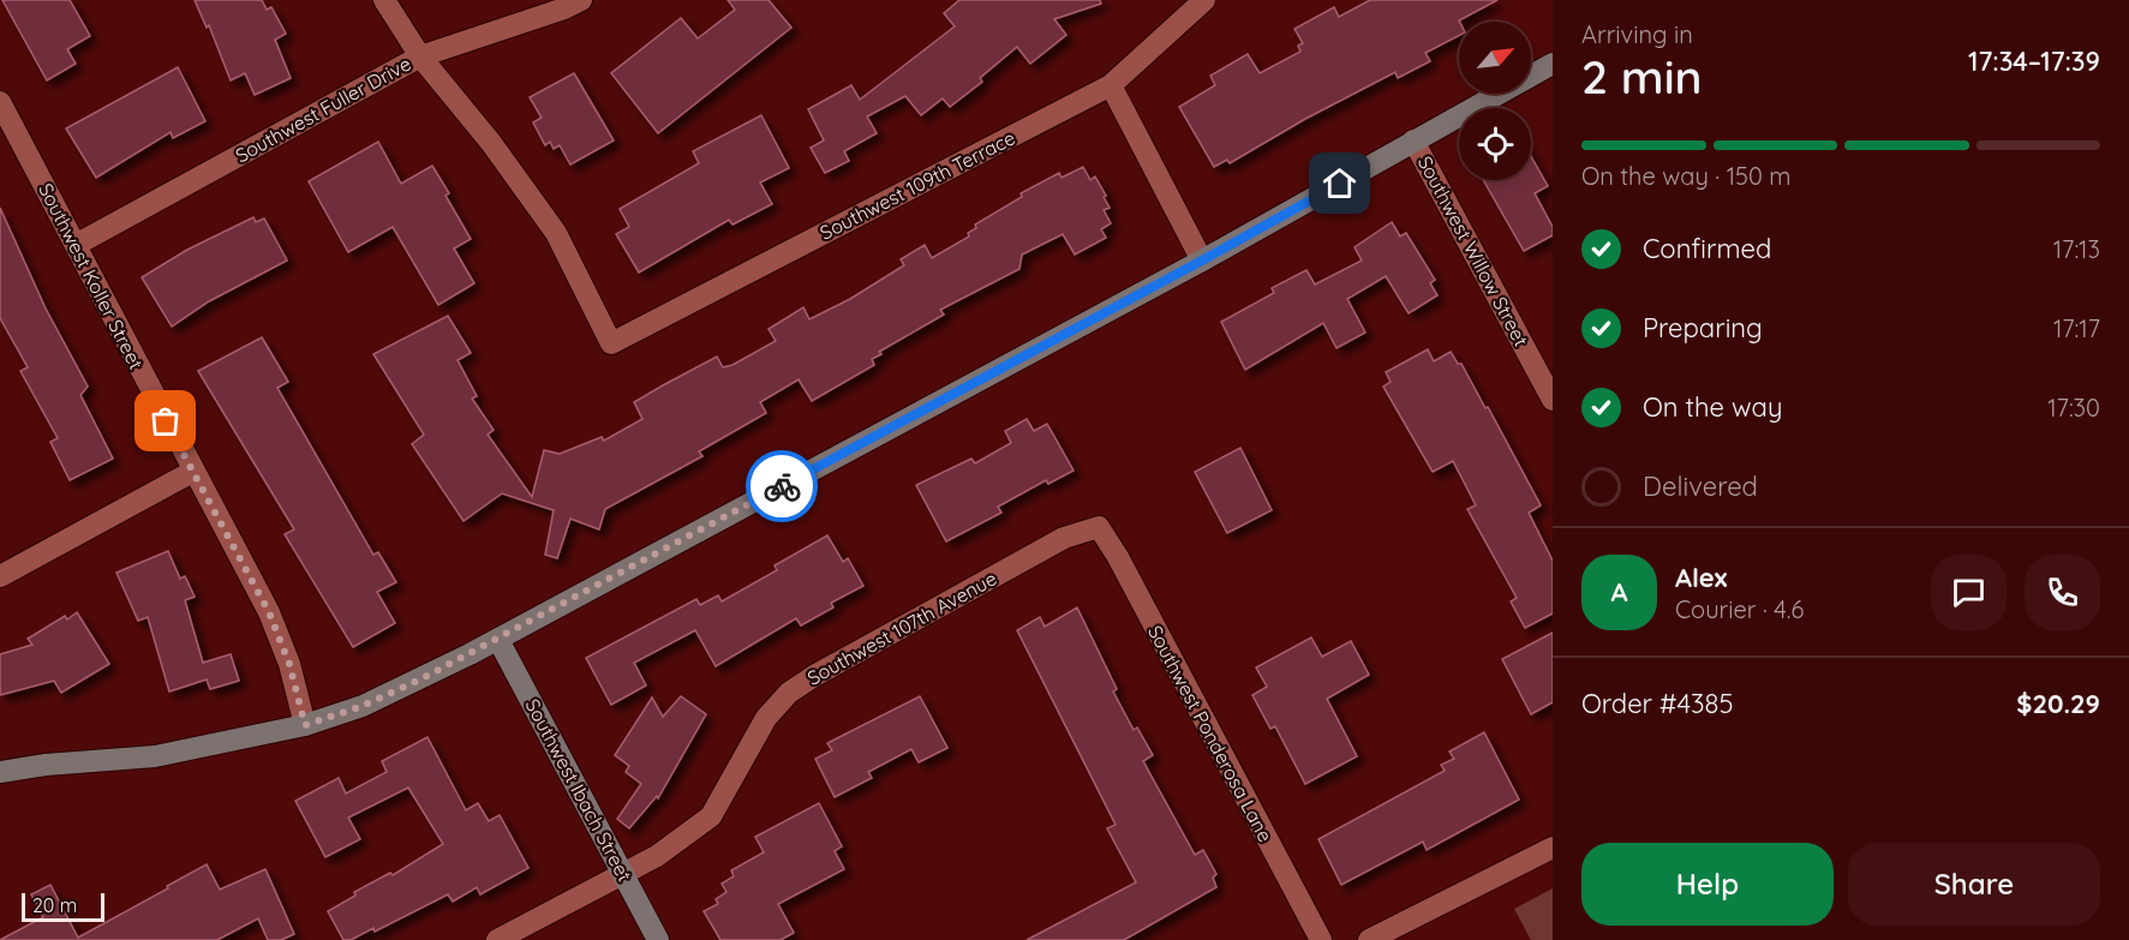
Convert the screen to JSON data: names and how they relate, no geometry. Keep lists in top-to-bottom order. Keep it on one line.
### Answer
{"streets":{"street":["Southwest Fuller Drive","Southwest 109th Terrace","Southwest Willow Street","Southwest Koller Street","Southwest 107th Avenue","Southwest Ponderosa Lane","Southwest Ibach Street"]},"crossings":[["Southwest Fuller Drive","Southwest 109th Terrace"],["Southwest Fuller Drive","Southwest Koller Street"],["Southwest 107th Avenue","Southwest Ponderosa Lane"],["Southwest 107th Avenue","Southwest Ibach Street"]],"scale_bar":"20 m","north":"top right","page":{"heading":["2 min","Arriving in","17:34–17:39"],"panel":["Alex","Courier · 4.6","Order #4385","$20.29"],"bar":"On the way · 150 m","list":[["Confirmed","17:13"],["Preparing","17:17"],["On the way","17:30"],"Delivered"],"round":"A","buttons":["Help","Share"],"scale":"20 m"}}
